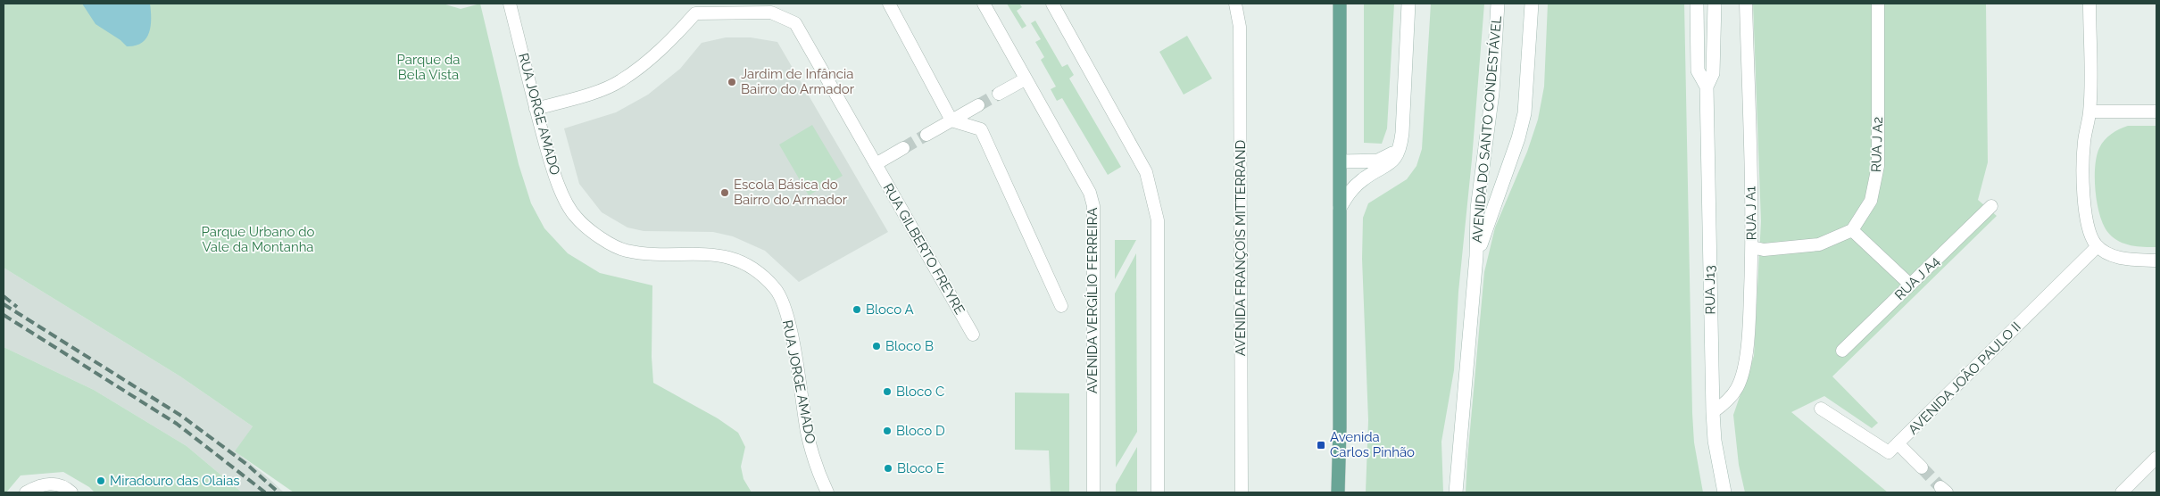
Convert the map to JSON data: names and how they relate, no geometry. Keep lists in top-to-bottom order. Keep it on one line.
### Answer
{"streets":{"main road":["AVENIDA DO SANTO CONDESTÁVEL","RUA J13"],"street":["RUA JORGE AMADO","RUA J A2","RUA J A1","AVENIDA FRANÇOIS MITTERRAND","RUA GILBERTO FREYRE","RUA J A4","AVENIDA VERGÍLIO FERREIRA","AVENIDA JOÃO PAULO II"]},"crossings":[["RUA JORGE AMADO","RUA GILBERTO FREYRE"],["RUA J A1","RUA J13"]],"parks":["Parque da Bela Vista","Parque Urbano do Vale da Montanha"],"places":{"other":["Jardim de Infância Bairro do Armador","Escola Básica do Bairro do Armador","Bloco A","Bloco B","Bloco C","Bloco D","Bloco E","Miradouro das Olaias"],"transit":["Avenida Carlos Pinhão"]}}
